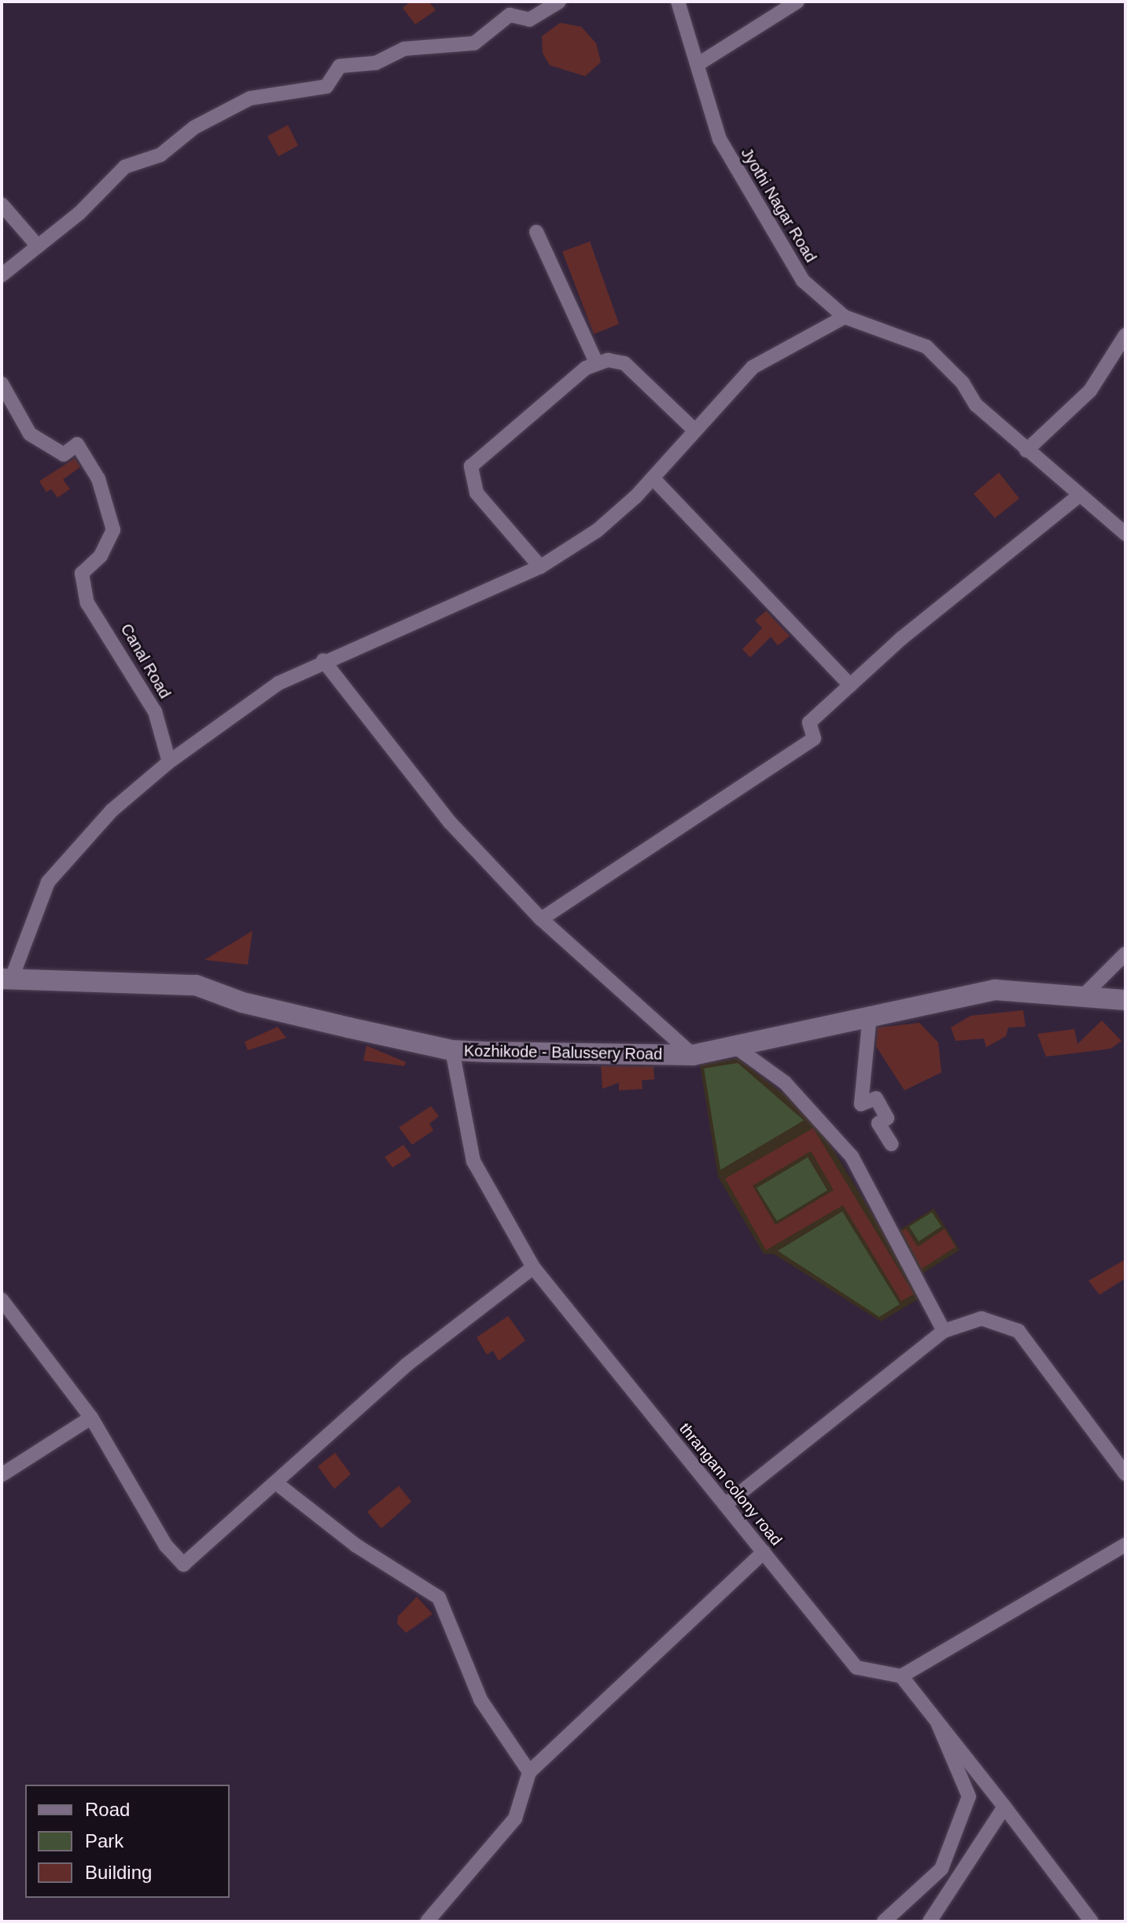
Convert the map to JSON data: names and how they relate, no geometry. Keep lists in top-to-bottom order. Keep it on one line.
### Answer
{"streets":{"main road":["Kozhikode - Balussery Road"],"street":["Jyothi Nagar Road","Canal Road","thrangam colony road"]},"crossings":[["Kozhikode - Balussery Road","thrangam colony road"]],"legend":["Road","Park","Building"]}
